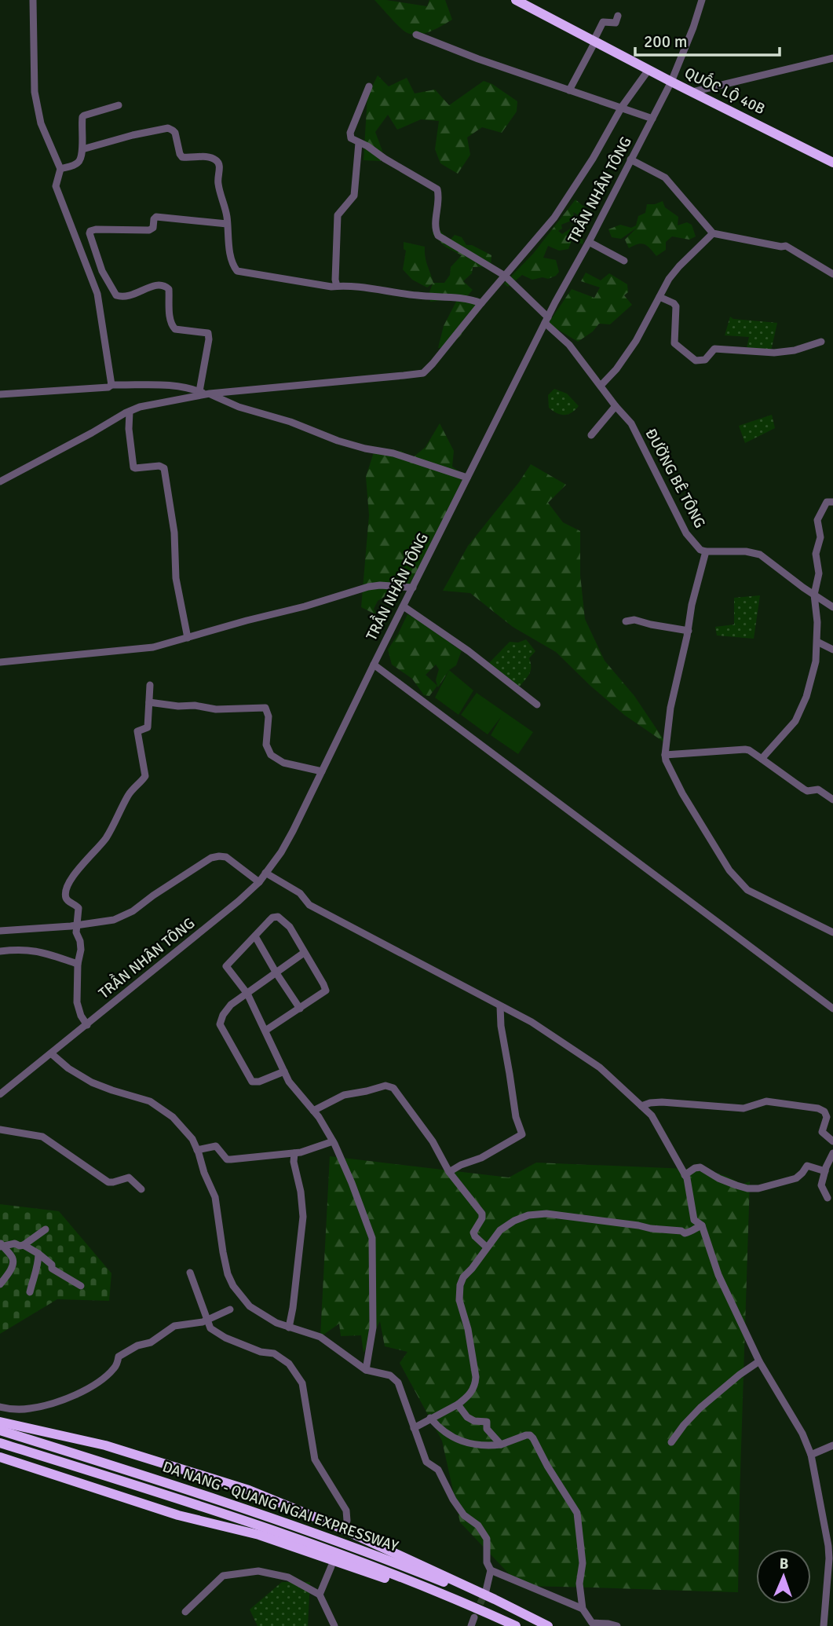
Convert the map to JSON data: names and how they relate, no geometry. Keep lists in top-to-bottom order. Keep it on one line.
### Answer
{"streets":{"highway":["QUỐC LỘ 40B","DA NANG - QUANG NGAI EXPRESSWAY"],"street":["TRẦN NHÂN TÔNG","ĐƯỜNG BÊ TÔNG"]},"crossings":[["QUỐC LỘ 40B","TRẦN NHÂN TÔNG"],["TRẦN NHÂN TÔNG","ĐƯỜNG BÊ TÔNG"]],"scale_bar":"200 m","north":"top"}
